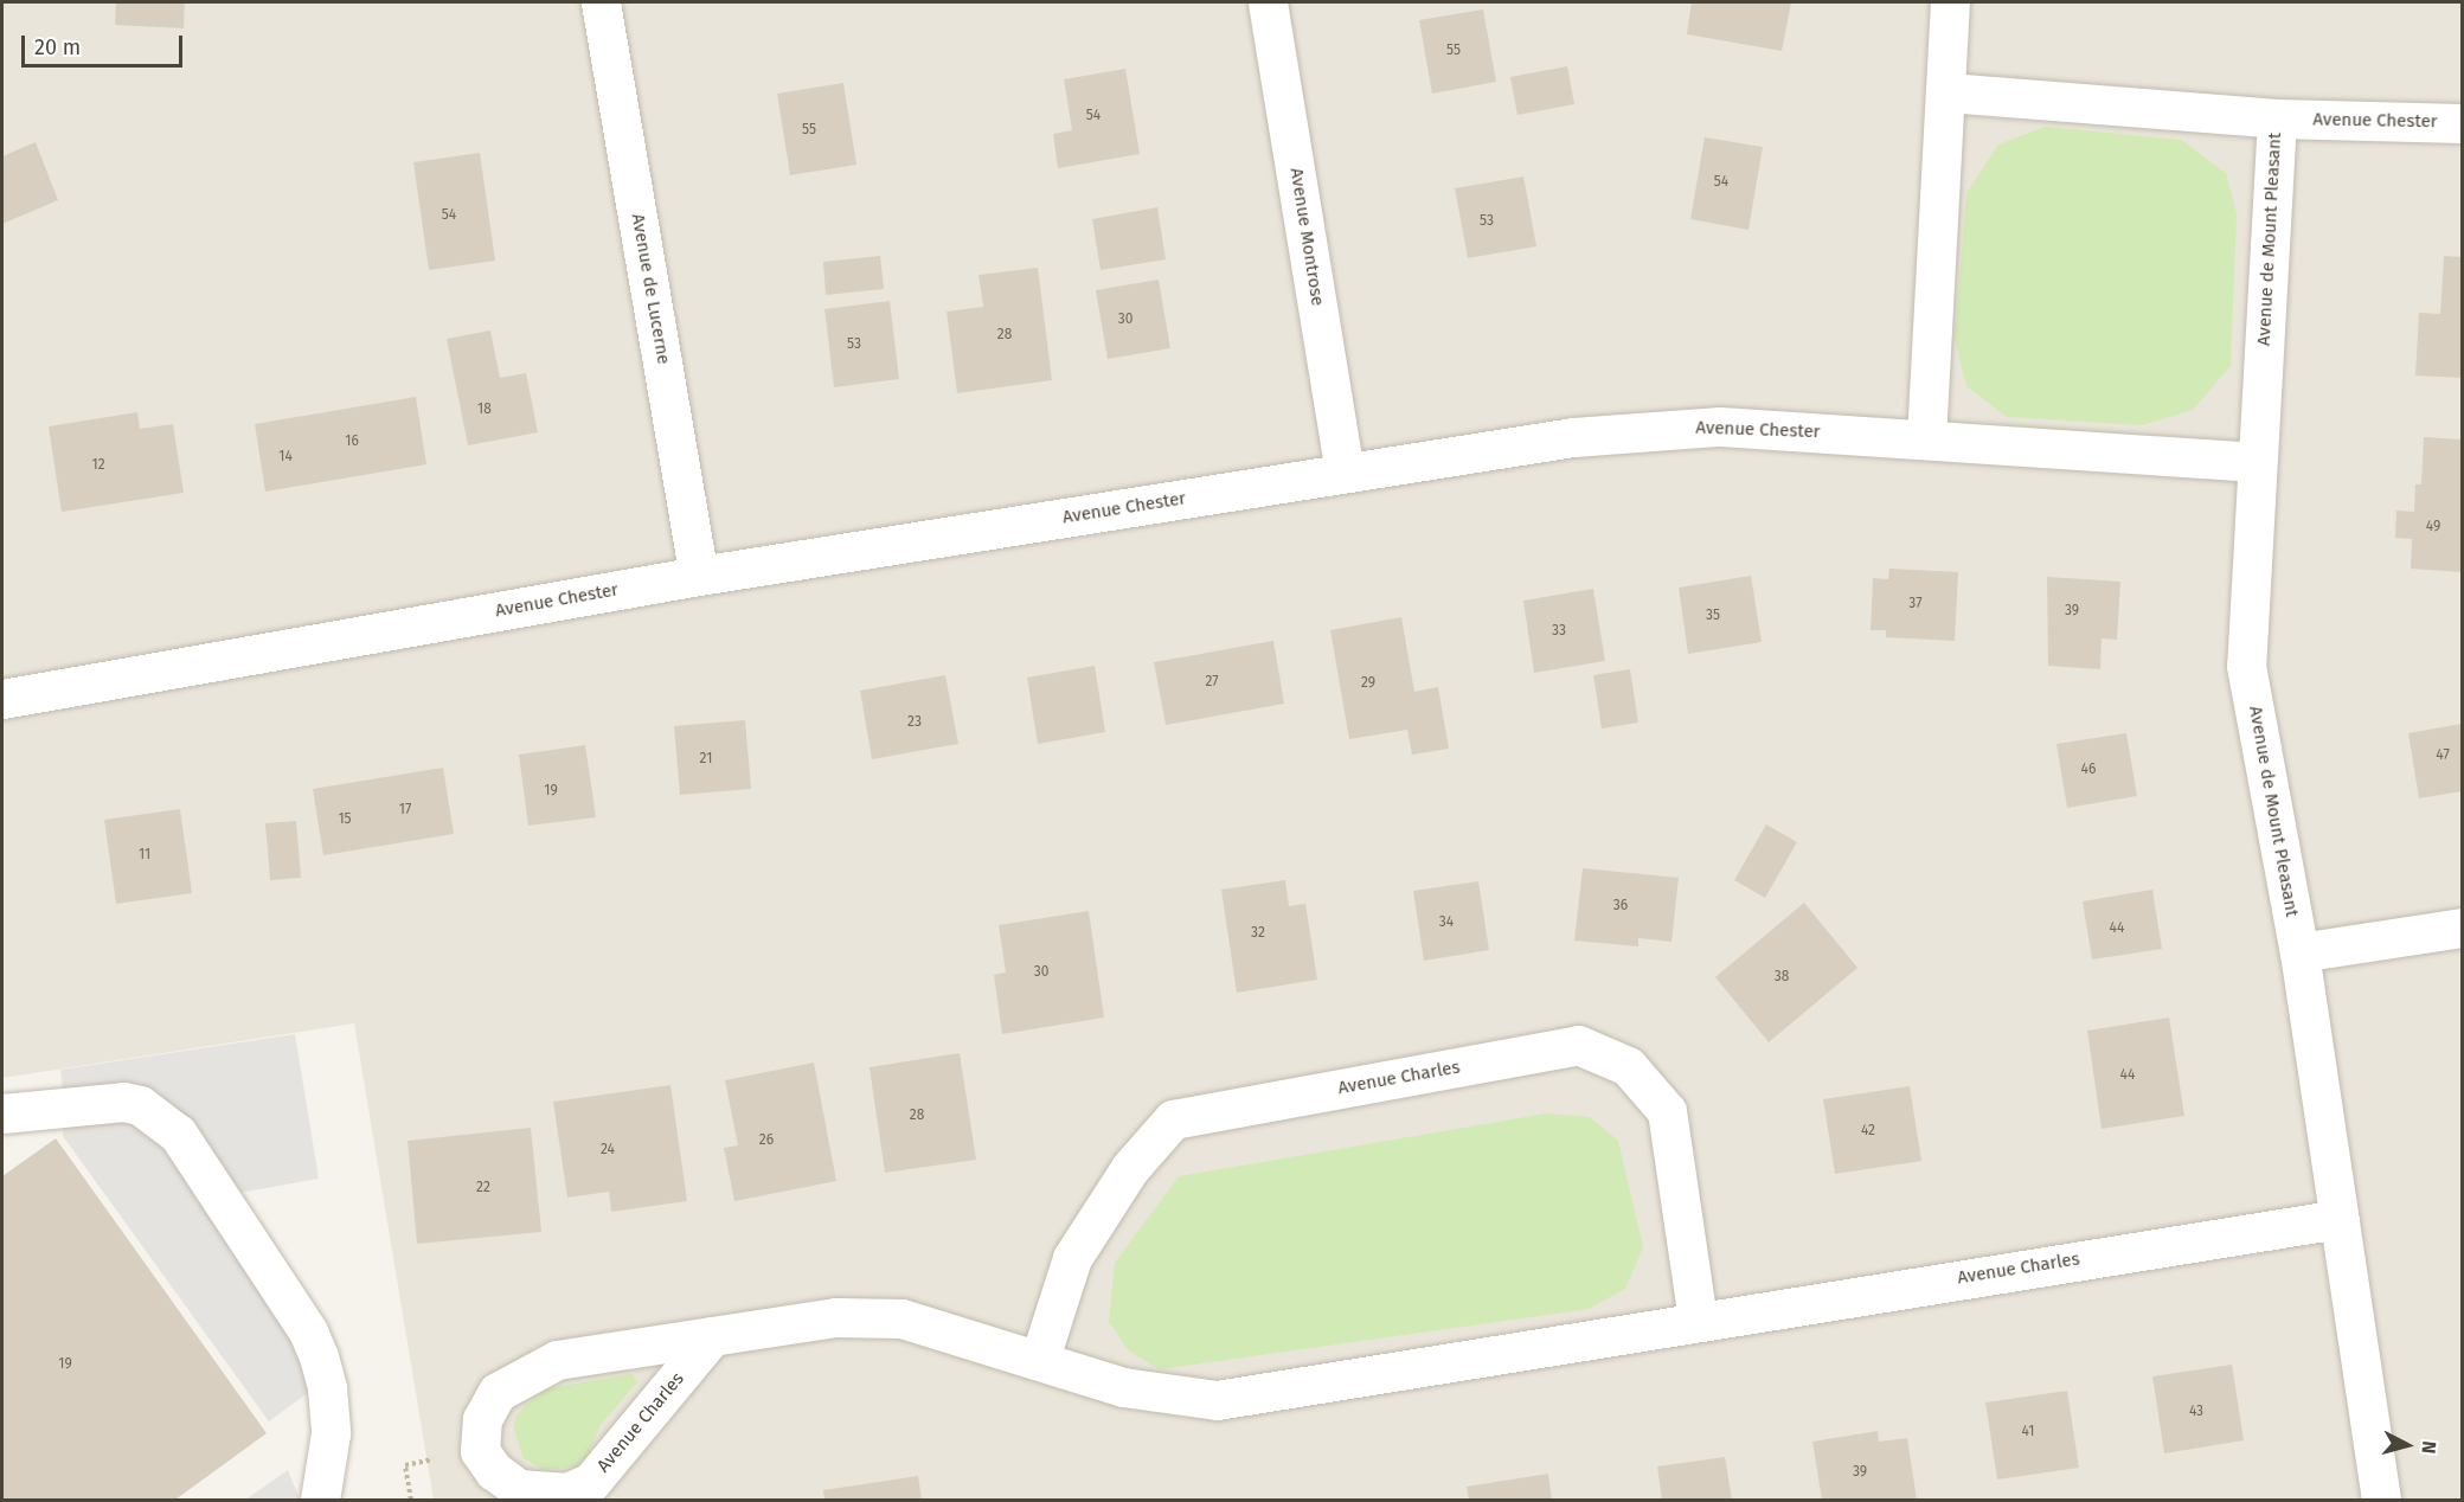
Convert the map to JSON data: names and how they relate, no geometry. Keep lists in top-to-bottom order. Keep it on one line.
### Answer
{"streets":{"street":["Avenue Chester","Avenue Montrose","Avenue de Mount Pleasant","Avenue de Lucerne","Avenue Charles"]},"crossings":[["Avenue Chester","Avenue Montrose"],["Avenue Chester","Avenue de Mount Pleasant"],["Avenue Chester","Avenue de Lucerne"],["Avenue de Mount Pleasant","Avenue Charles"]],"house_numbers":["55","54","55","54","54","53","30","28","53","18","16","14","12","49","37","39","35","33","27","29","23","47","21","46","19","17","15","11","36","34","44","32","30","38","44","28","42","26","24","22","19","43","41","39"],"scale_bar":"20 m","north":"right"}
